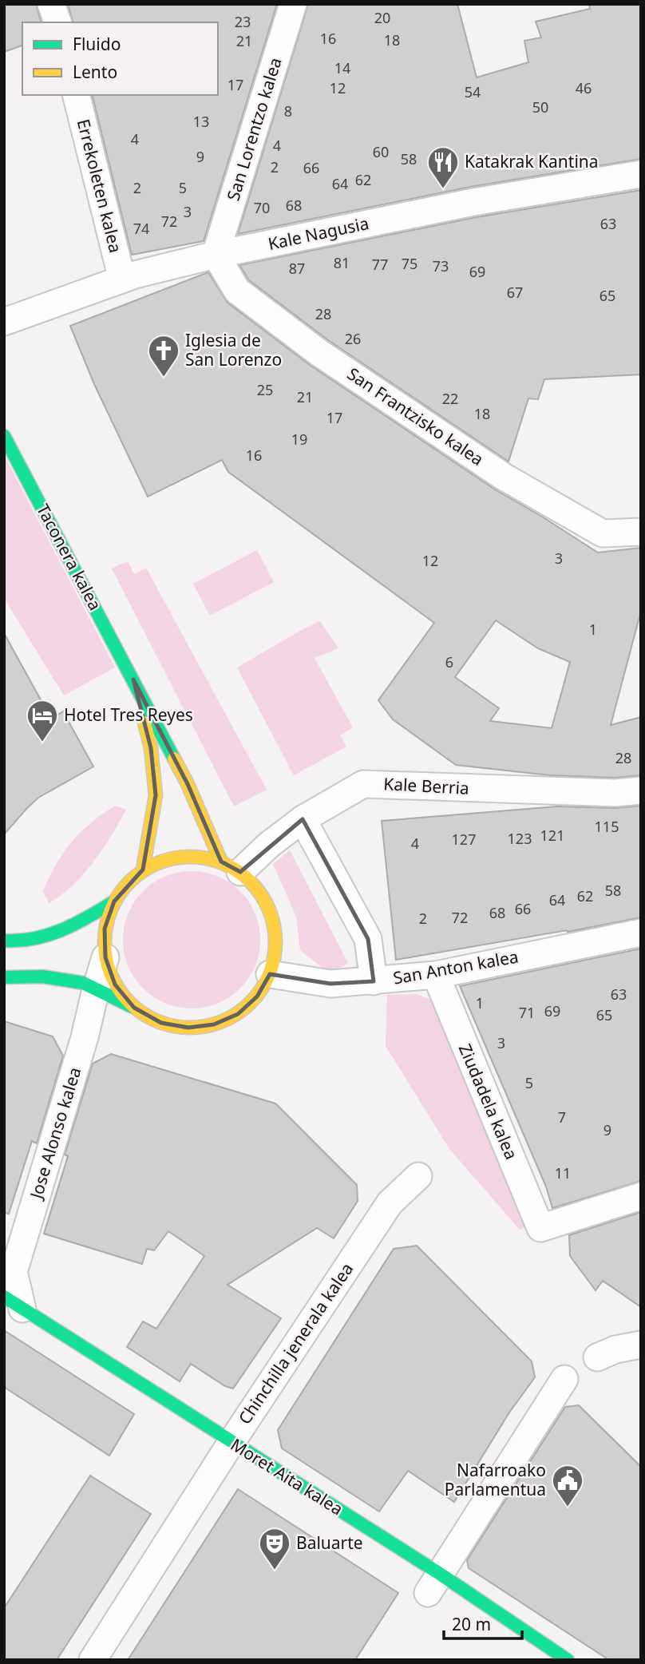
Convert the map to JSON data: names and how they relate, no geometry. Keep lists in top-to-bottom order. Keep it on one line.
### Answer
{"streets":{"street":["San Lorentzo kalea","Errekoleten kalea","Kale Nagusia","San Frantzisko kalea","Taconera kalea","Kale Berria","San Anton kalea","Ziudadela kalea","Jose Alonso kalea","Chinchilla jenerala kalea","Moret Aita kalea"]},"crossings":[["San Lorentzo kalea","Kale Nagusia"],["San Lorentzo kalea","San Frantzisko kalea"],["Errekoleten kalea","Kale Nagusia"],["Kale Nagusia","San Frantzisko kalea"],["Taconera kalea","Kale Berria"],["Taconera kalea","San Anton kalea"],["Taconera kalea","Jose Alonso kalea"],["Kale Berria","San Anton kalea"],["Kale Berria","Jose Alonso kalea"],["San Anton kalea","Ziudadela kalea"],["San Anton kalea","Jose Alonso kalea"],["Jose Alonso kalea","Moret Aita kalea"],["Chinchilla jenerala kalea","Moret Aita kalea"]],"places":{"restaurant":["Katakrak Kantina"],"church":["Iglesia de San Lorenzo"],"hotel":["Hotel Tres Reyes"],"public building":["Nafarroako Parlamentua"],"theatre":["Baluarte"]},"house_numbers":["20","23","16","18","21","14","17","12","46","54","50","8","13","4","4","60","9","58","2","66","62","64","2","5","68","70","3","72","63","74","81","75","77","73","87","69","67","65","28","26","25","21","22","18","17","19","16","3","12","1","6","28","115","121","123","127","4","58","62","64","66","68","72","2","63","1","69","71","65","3","5","7","9","11"],"legend":["Fluido","Lento"],"scale_bar":"20 m"}
